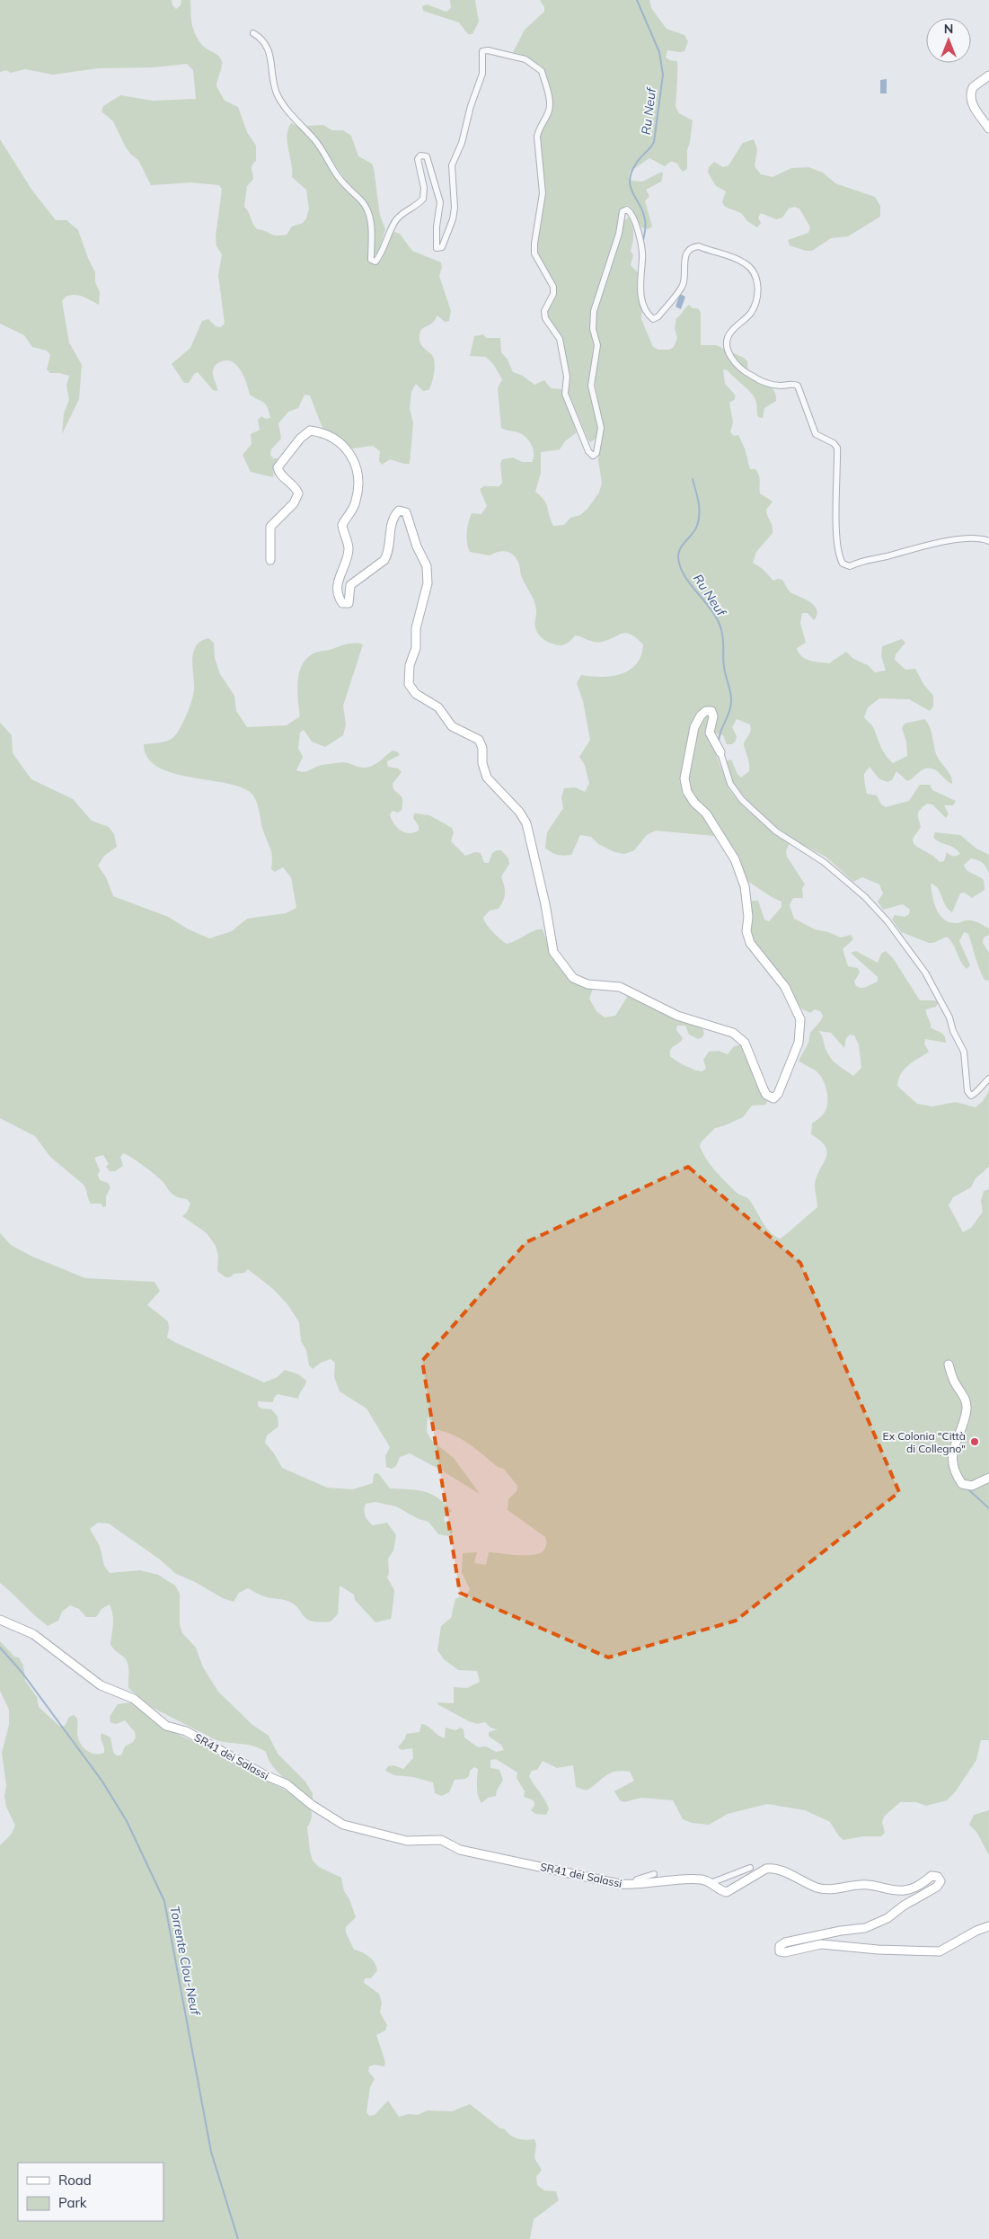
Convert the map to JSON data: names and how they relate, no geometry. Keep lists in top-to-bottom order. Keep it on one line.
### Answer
{"streets":{"street":["SR41 dei Salassi"]},"water":["Ru Neuf","Torrente Clou-Neuf"],"places":["Ex Colonia \"Città di Collegno\""],"legend":["Road","Park"],"north":"top"}
